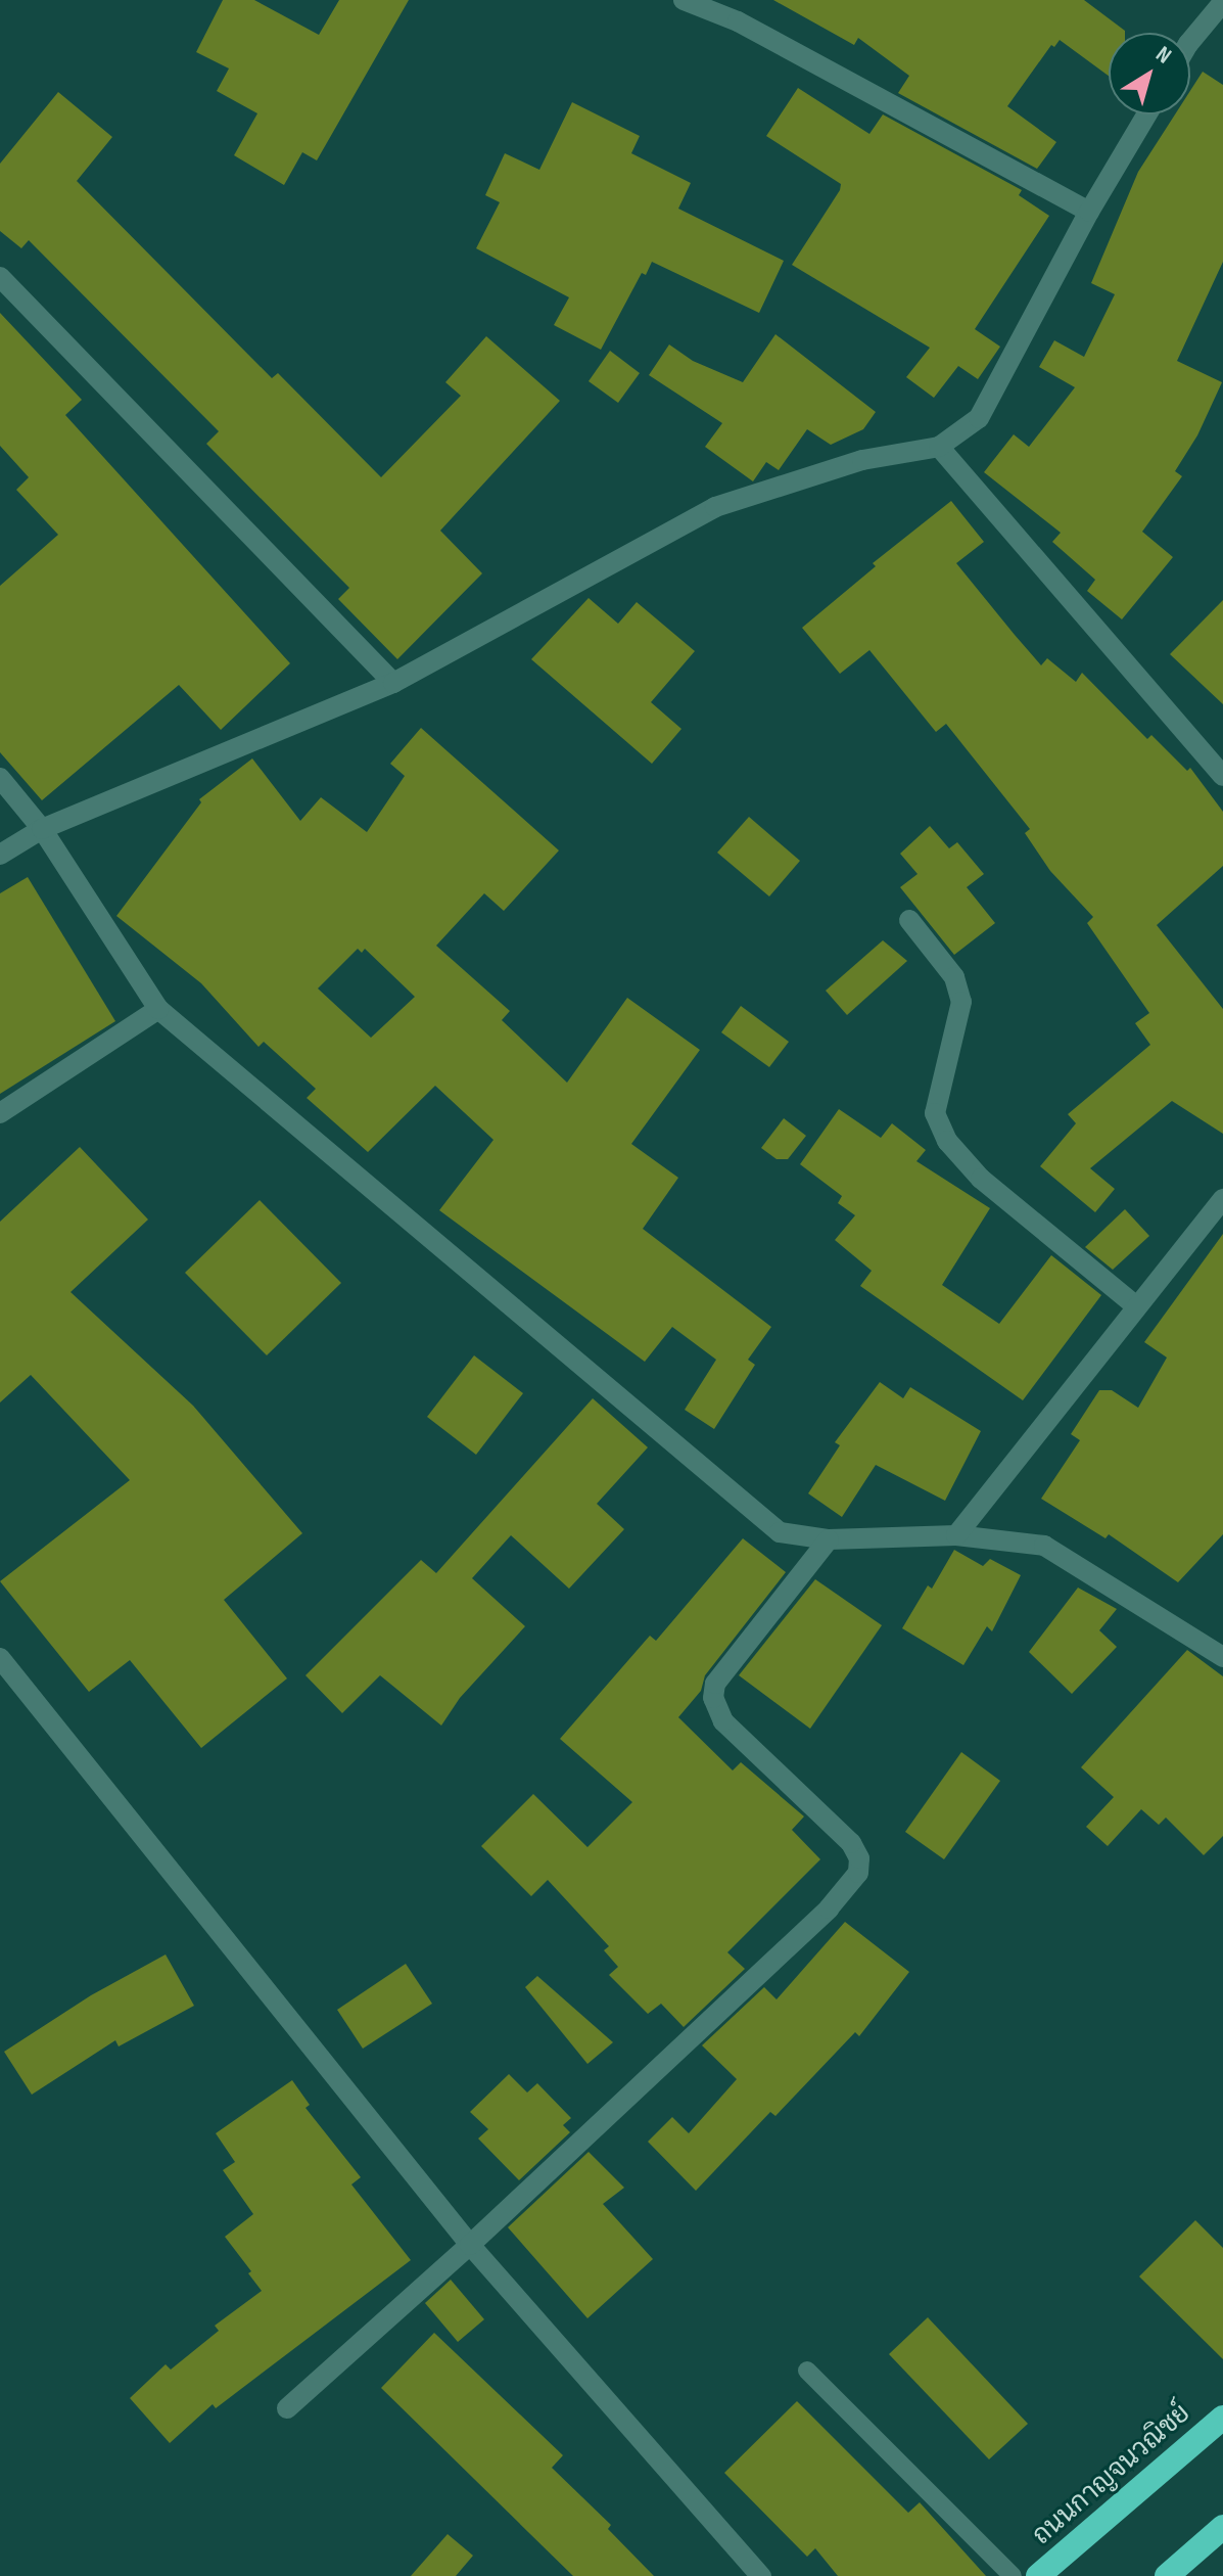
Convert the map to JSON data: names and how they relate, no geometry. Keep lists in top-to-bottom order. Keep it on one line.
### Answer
{"streets":{"highway":["ถนนกาญจนวณิชย์"]},"north":"top right"}
